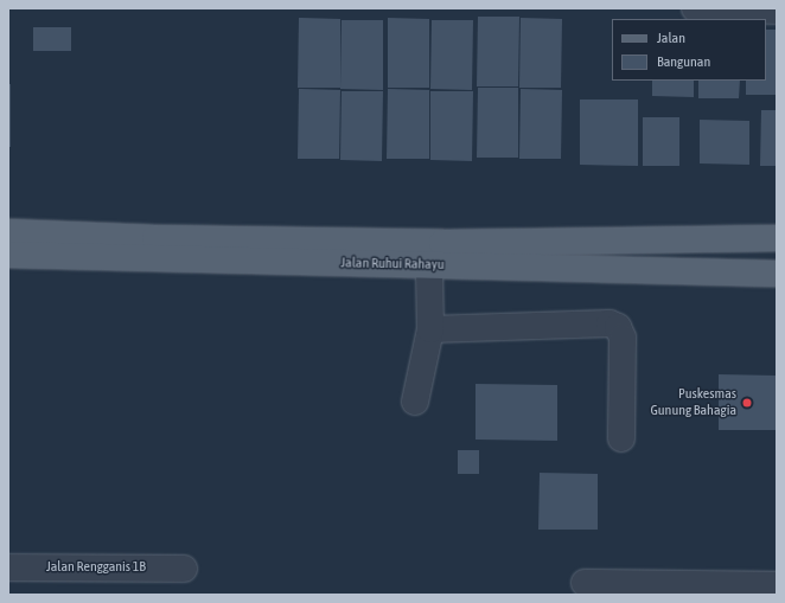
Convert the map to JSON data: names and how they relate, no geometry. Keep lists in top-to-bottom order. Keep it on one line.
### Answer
{"streets":{"main road":["Jalan Ruhui Rahayu"],"street":["Jalan Rengganis 1B"]},"places":["Puskesmas Gunung Bahagia"],"legend":["Jalan","Bangunan"]}
